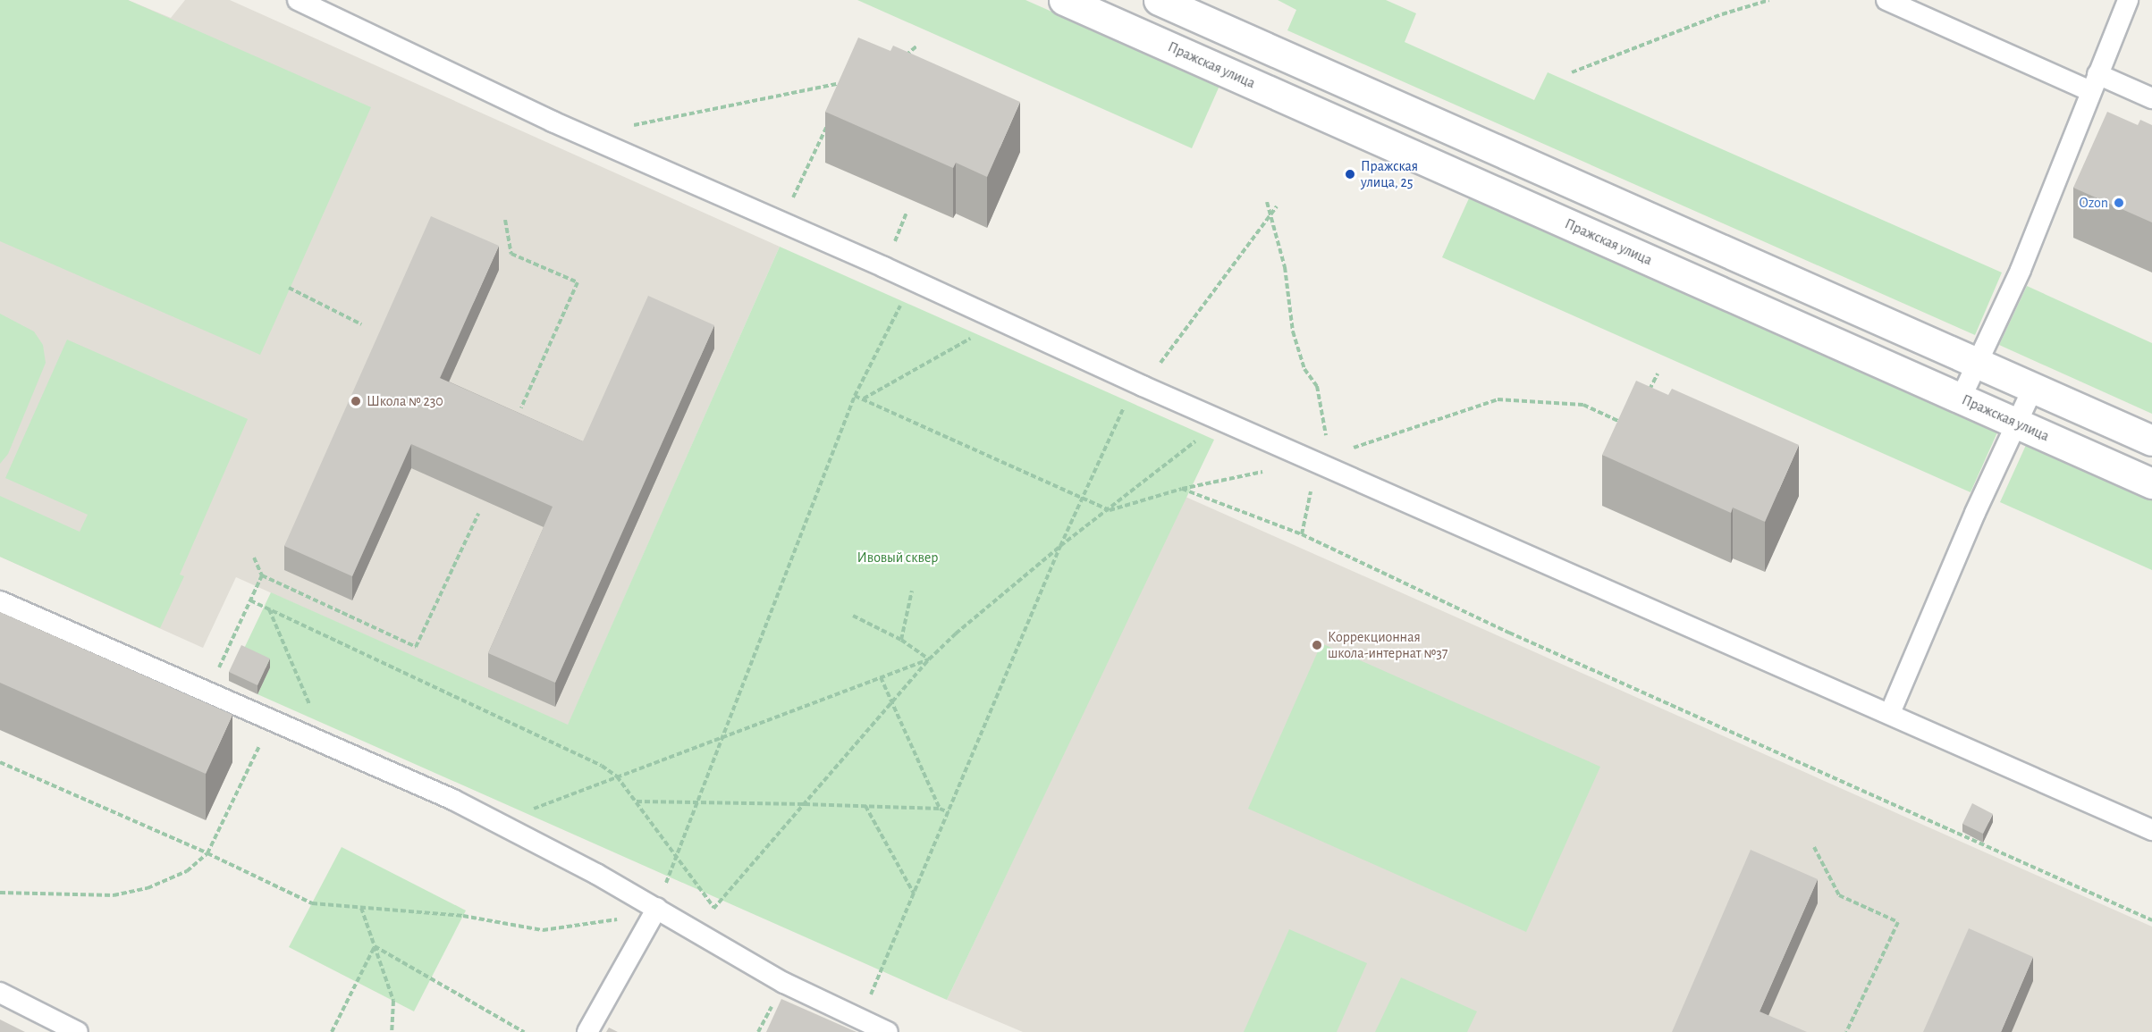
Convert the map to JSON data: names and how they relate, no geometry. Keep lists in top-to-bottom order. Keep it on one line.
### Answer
{"streets":{"street":["Пражская улица"]},"parks":["Ивовый сквер"],"places":["Пражская улица, 25","Ozon","Школа № 230","Коррекционная школа-интернат №37"]}
